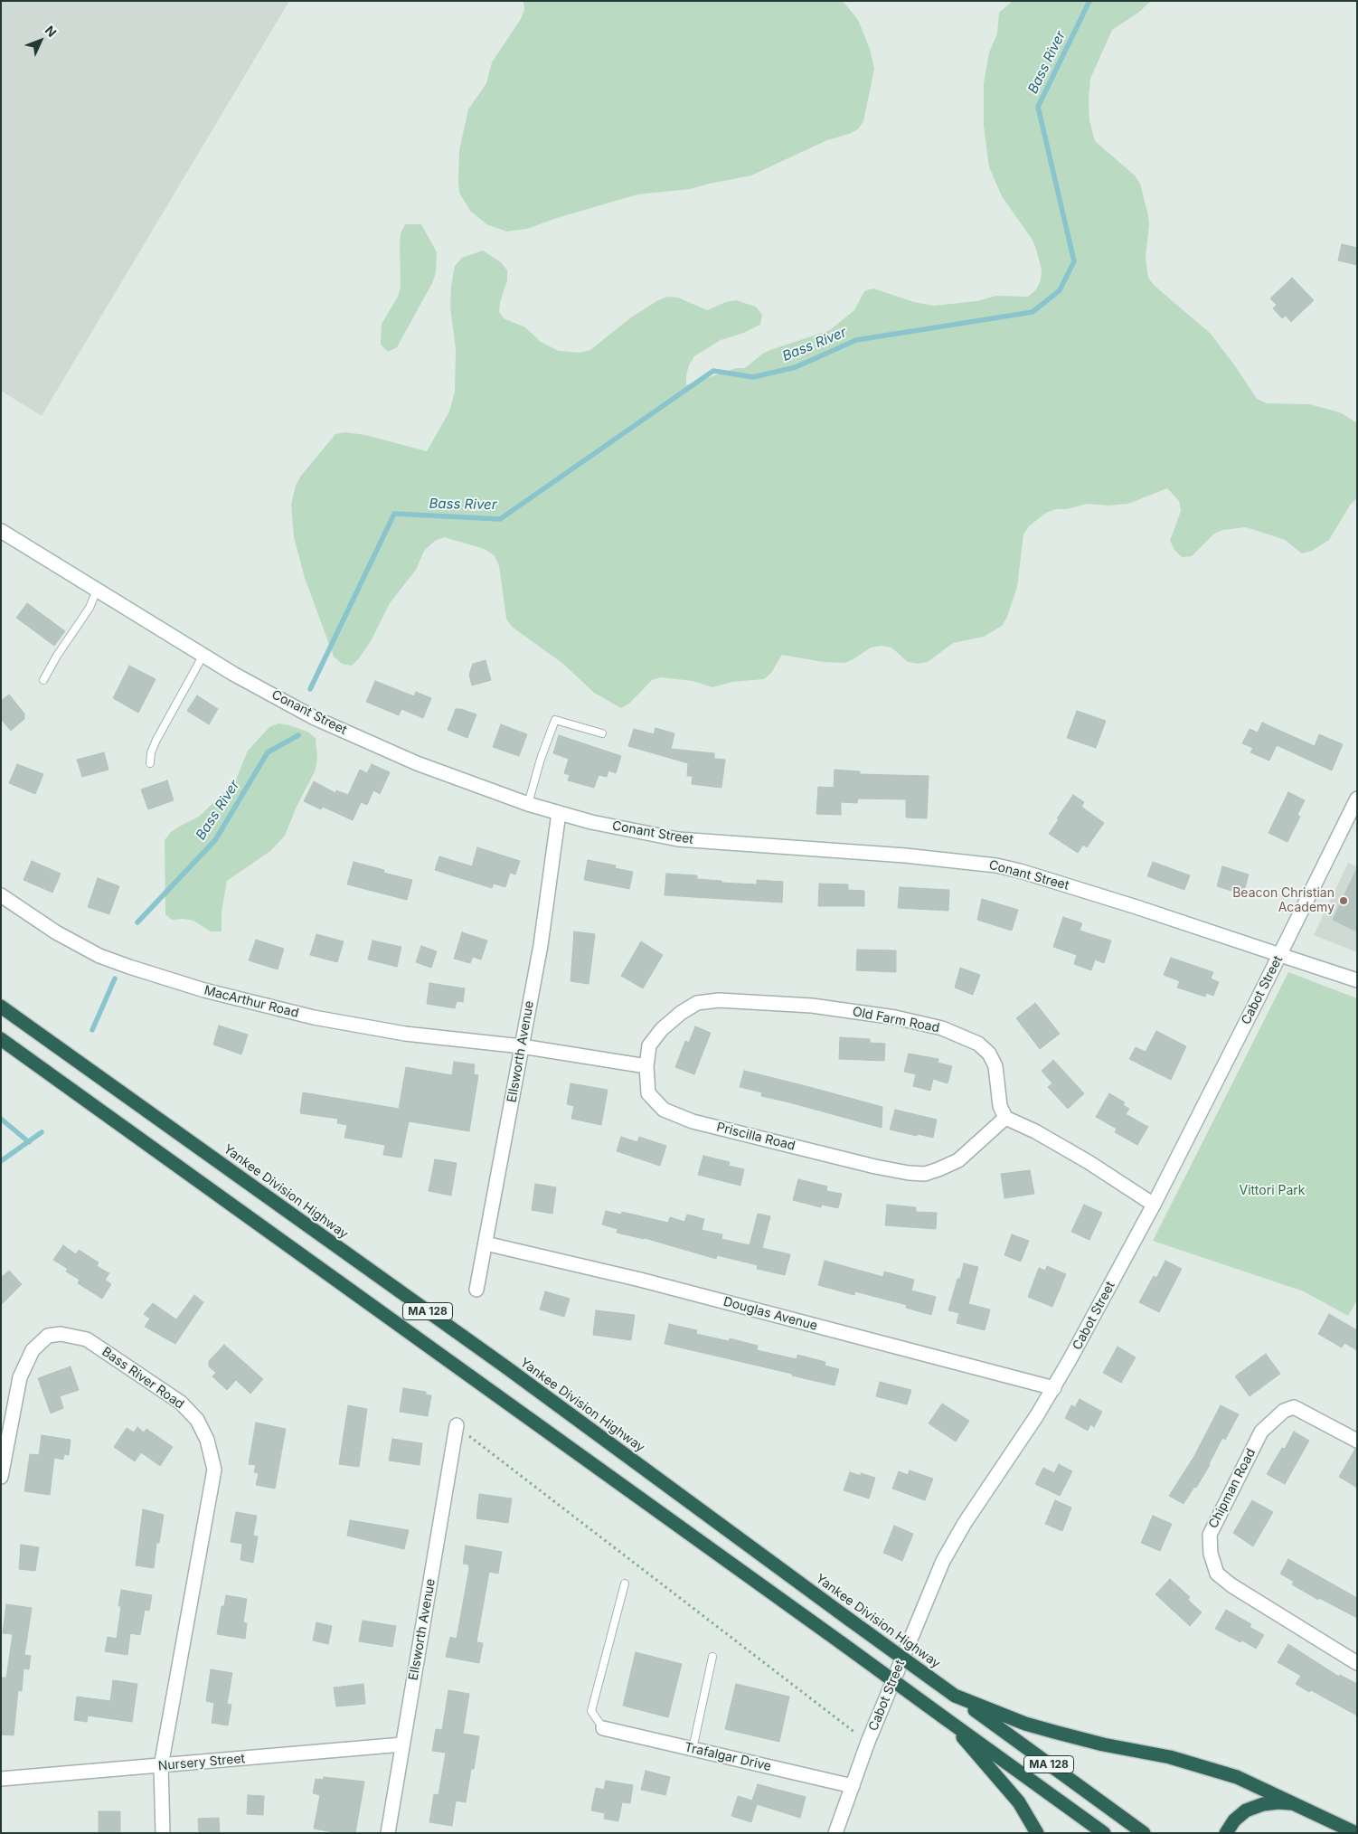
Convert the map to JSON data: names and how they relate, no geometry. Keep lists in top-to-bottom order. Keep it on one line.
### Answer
{"streets":{"highway":["Yankee Division Highway","MA 128"],"street":["Conant Street","Cabot Street","MacArthur Road","Old Farm Road","Ellsworth Avenue","Priscilla Road","Douglas Avenue","Bass River Road","Chipman Road","Trafalgar Drive","Nursery Street"]},"crossings":[["Conant Street","Cabot Street"],["Conant Street","Ellsworth Avenue"],["Cabot Street","Douglas Avenue"],["Cabot Street","Trafalgar Drive"],["MacArthur Road","Ellsworth Avenue"],["Old Farm Road","Priscilla Road"],["Ellsworth Avenue","Douglas Avenue"],["Ellsworth Avenue","Nursery Street"],["Bass River Road","Nursery Street"]],"water":["Bass River"],"parks":["Vittori Park"],"places":["Beacon Christian Academy"],"north":"top right"}
